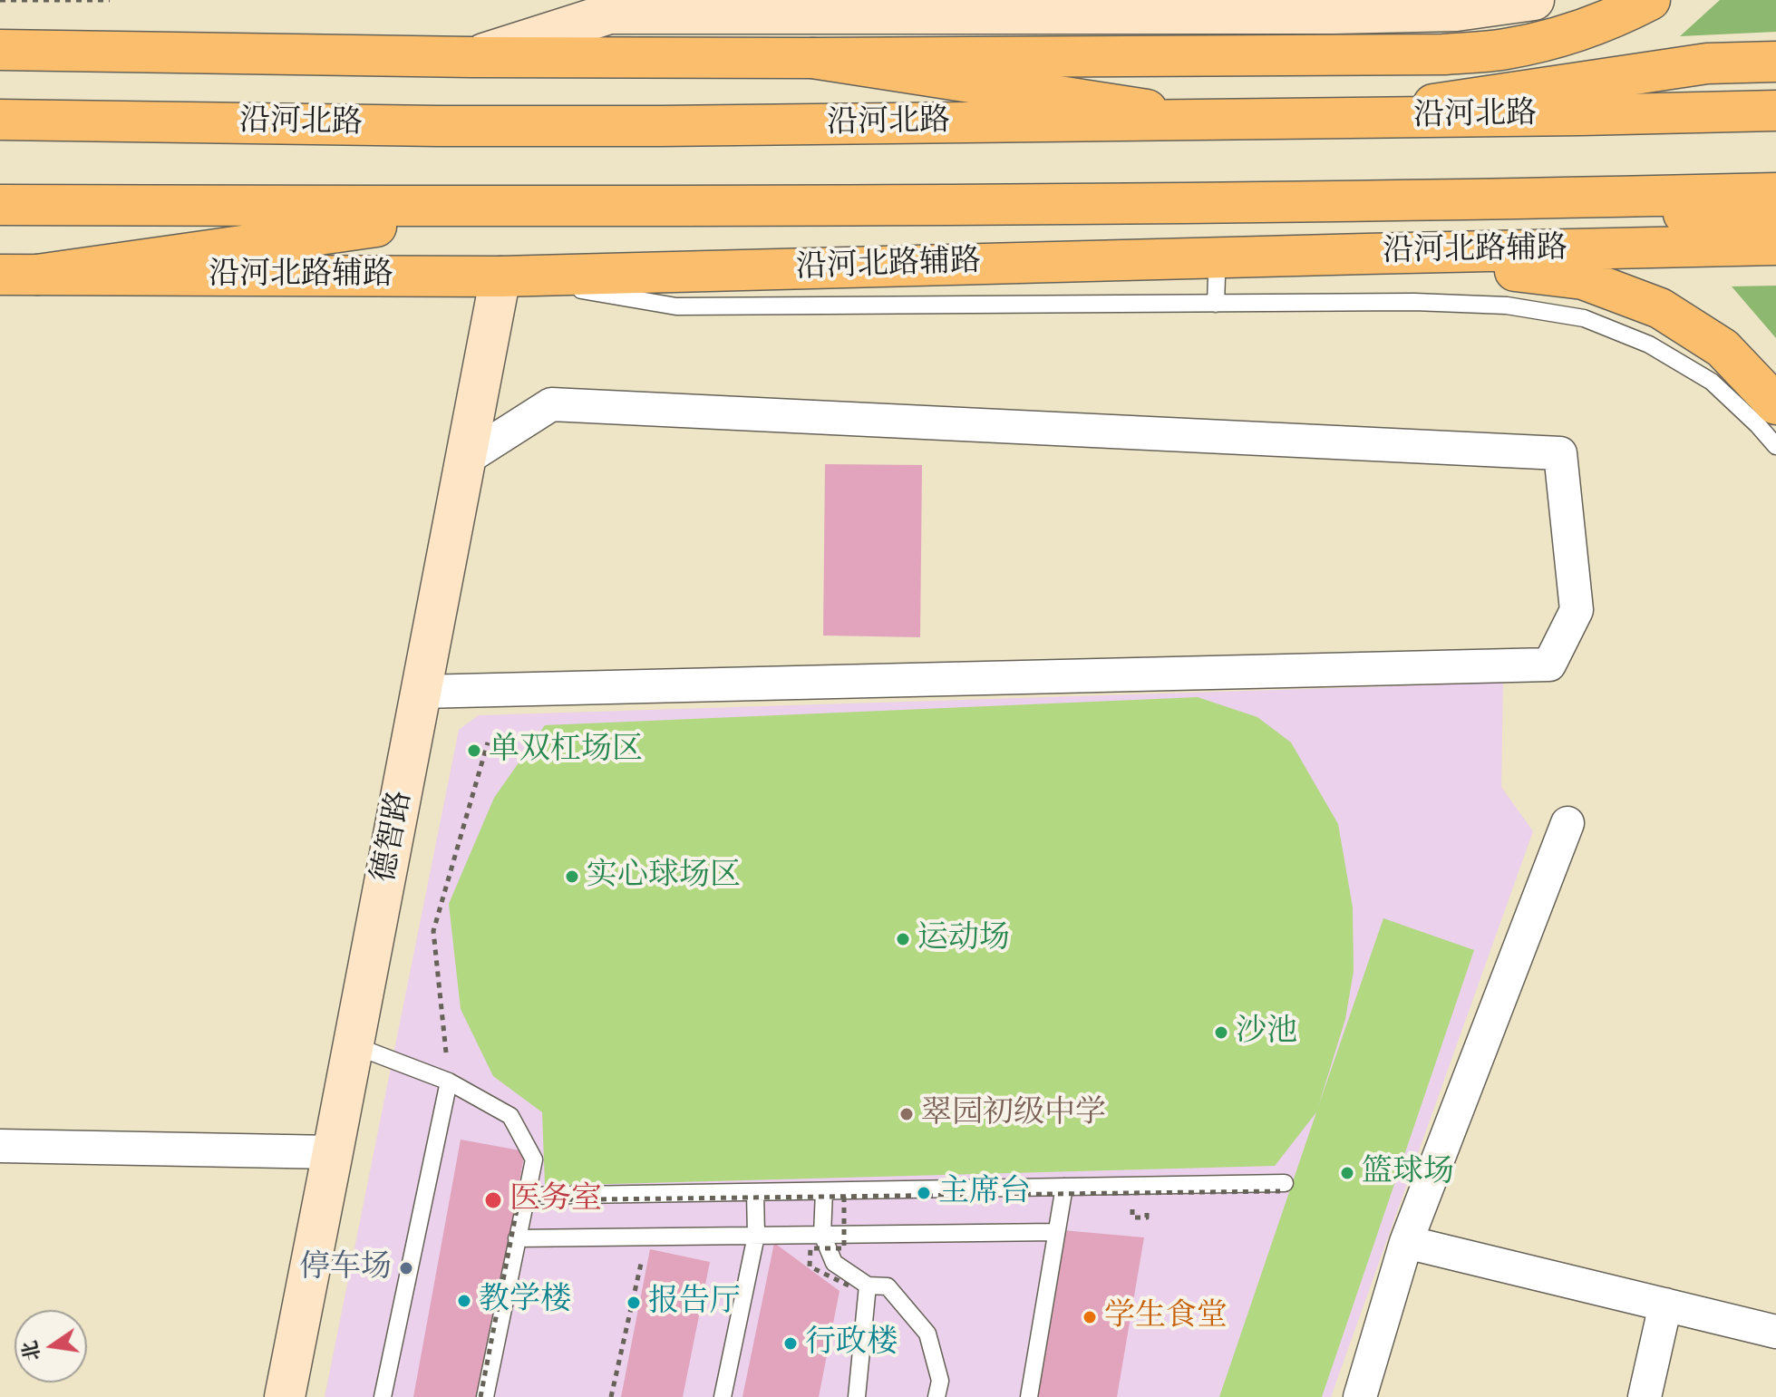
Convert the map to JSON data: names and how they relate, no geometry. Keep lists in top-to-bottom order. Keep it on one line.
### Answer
{"streets":{"main road":["沿河北路","沿河北路辅路"],"street":["德智路"]},"crossings":[["沿河北路辅路","德智路"]],"places":["单双杠场区","实心球场区","运动场","沙池","翠园初级中学","篮球场","主席台","医务室","停车场","教学楼","报告厅","学生食堂","行政楼"],"north":"left"}
